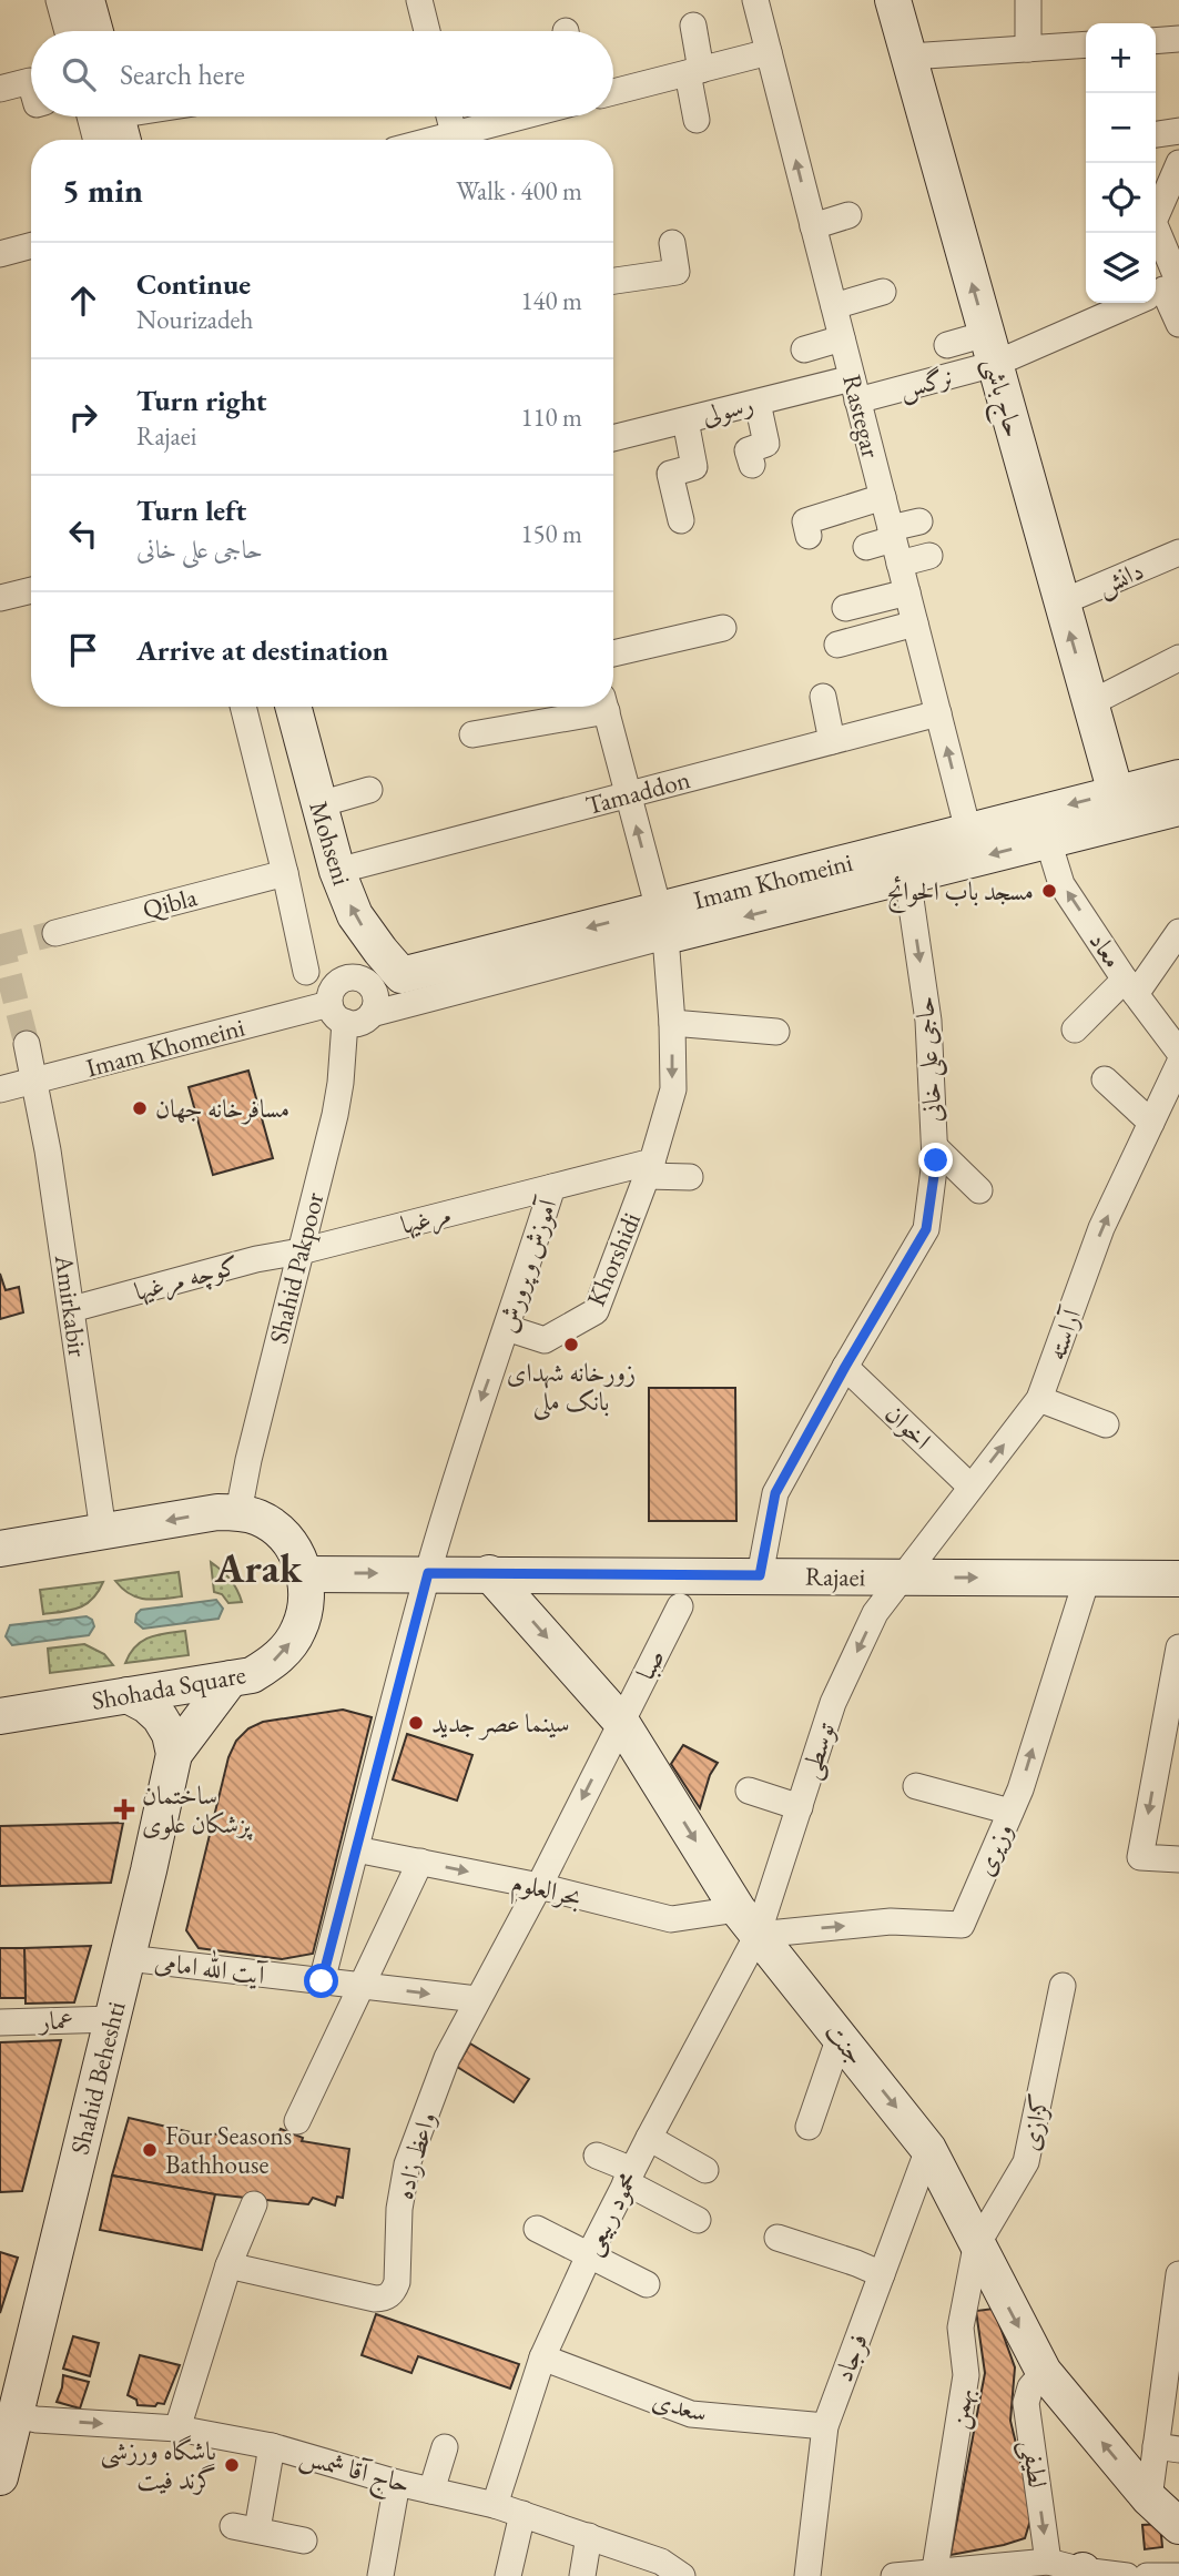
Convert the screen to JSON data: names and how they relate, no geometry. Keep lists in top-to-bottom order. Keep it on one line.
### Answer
{"streets":{"main road":["حاج باشی","Mohseni","Imam Khomeini","Rajaei","Shohada Square","جنت","Shahid Beheshti"],"street":["نرگس","رسولی","Rastegar","دانش","Tamaddon","Qibla","معاد","حاجی علی خانی","مرغیها","Khorshidi","آموزش و پرورش","Shahid Pakpoor","کوچه مرغیها","Amirkabir","آراسته","اخوان","صبا","توسطی","وزیری","بحرالعلوم","آیت الله امامی","عمار","کزازی","واعظ زاده","محمود ربیعی","فرجاد","سعدی","بهمن","لطیفی","حاج آقا شمس"]},"crossings":[["نرگس","حاج باشی"],["نرگس","رسولی"],["نرگس","Rastegar"],["حاج باشی","دانش"],["حاج باشی","Imam Khomeini"],["رسولی","Rastegar"],["Rastegar","Tamaddon"],["Rastegar","Imam Khomeini"],["Tamaddon","Mohseni"],["Mohseni","Imam Khomeini"],["Imam Khomeini","معاد"],["Imam Khomeini","حاجی علی خانی"],["Imam Khomeini","Shahid Pakpoor"],["Imam Khomeini","Amirkabir"],["حاجی علی خانی","اخوان"],["حاجی علی خانی","Rajaei"],["مرغیها","آموزش و پرورش"],["مرغیها","Shahid Pakpoor"],["مرغیها","کوچه مرغیها"],["Khorshidi","آموزش و پرورش"],["آموزش و پرورش","Rajaei"],["آموزش و پرورش","بحرالعلوم"],["آموزش و پرورش","آیت الله امامی"],["Shahid Pakpoor","کوچه مرغیها"],["Shahid Pakpoor","Shohada Square"],["کوچه مرغیها","Amirkabir"],["Amirkabir","Shohada Square"],["آراسته","اخوان"],["آراسته","Rajaei"],["آراسته","توسطی"],["Rajaei","Shohada Square"],["Rajaei","توسطی"],["Rajaei","وزیری"],["Rajaei","جنت"],["صبا","جنت"],["صبا","واعظ زاده"],["توسطی","وزیری"],["توسطی","بحرالعلوم"],["توسطی","جنت"],["توسطی","محمود ربیعی"],["وزیری","بحرالعلوم"],["وزیری","جنت"],["وزیری","محمود ربیعی"],["بحرالعلوم","جنت"],["بحرالعلوم","واعظ زاده"],["بحرالعلوم","محمود ربیعی"],["آیت الله امامی","Shahid Beheshti"],["آیت الله امامی","واعظ زاده"],["عمار","Shahid Beheshti"],["جنت","کزازی"],["جنت","واعظ زاده"],["جنت","محمود ربیعی"],["جنت","فرجاد"],["جنت","بهمن"],["جنت","لطیفی"],["Shahid Beheshti","حاج آقا شمس"],["کزازی","بهمن"],["محمود ربیعی","سعدی"],["محمود ربیعی","حاج آقا شمس"],["فرجاد","سعدی"]],"one_way":["حاج باشی","Rastegar","Mohseni","معاد","حاجی علی خانی","آراسته","Rajaei","توسطی","وزیری","لطیفی"],"districts":["Arak"],"places":{"other":["مسجد باب الحوائج","مسافرخانه جهان","زورخانه شهدای بانک ملی","سینما عصر جدید","Four Seasons Bathhouse","باشگاه ورزشی گرند فیت"],"health":["ساختمان پزشکان علوی"]},"page":{"map_buttons":["+","−"],"search":"Search here","heading":["5 min","Walk · 400 m"],"list":[["Continue","Nourizadeh","140 m"],["Turn right","Rajaei","110 m"],["Turn left","حاجی علی خانی","150 m"],"Arrive at destination"]}}
